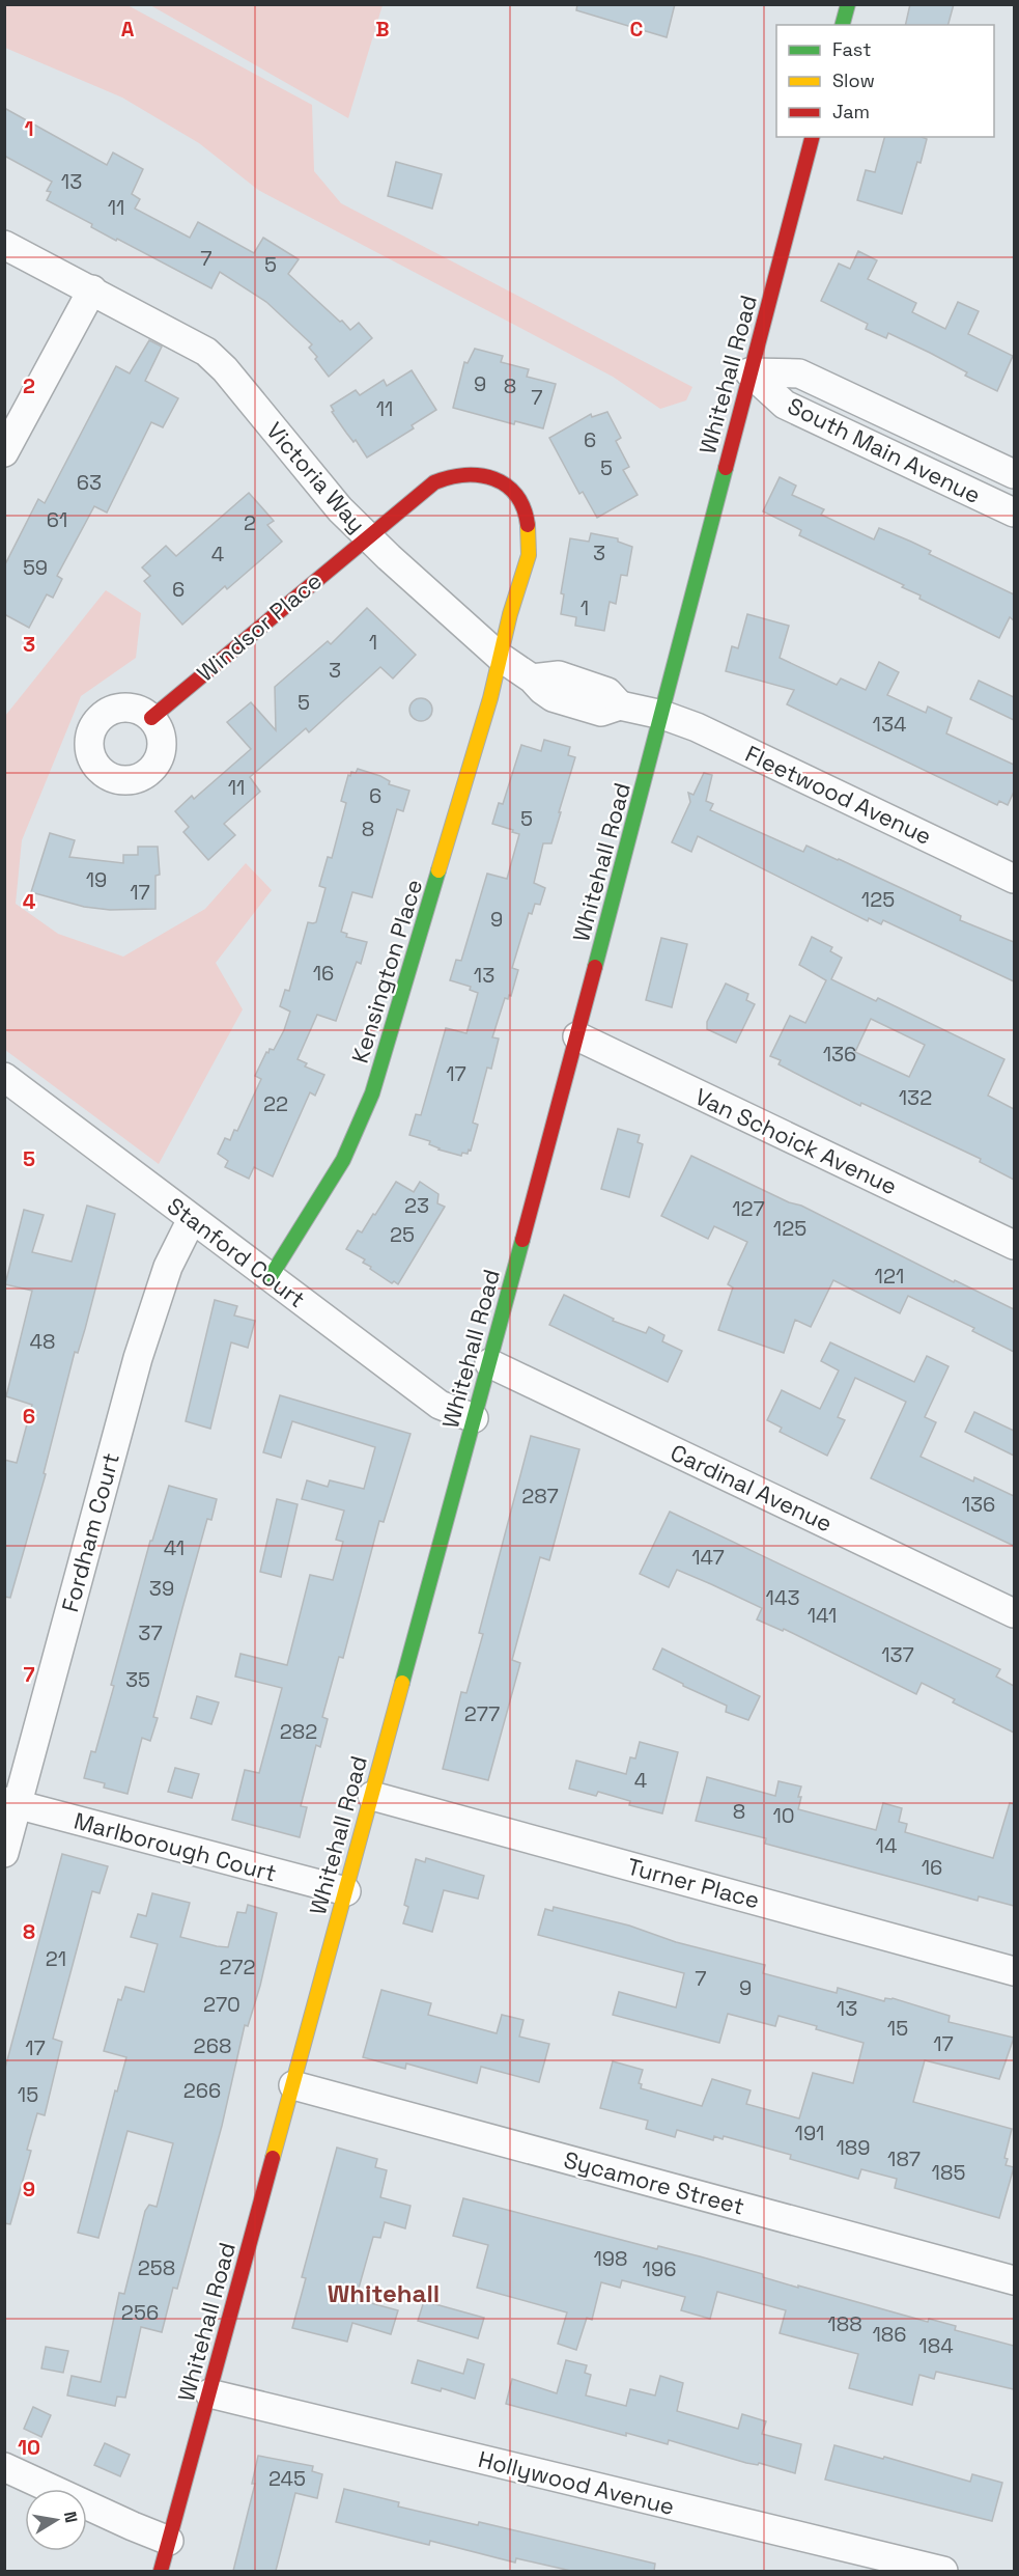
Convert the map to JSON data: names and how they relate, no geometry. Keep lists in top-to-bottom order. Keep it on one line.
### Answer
{"streets":{"street":["Whitehall Road","South Main Avenue","Victoria Way","Windsor Place","Fleetwood Avenue","Kensington Place","Van Schoick Avenue","Stanford Court","Cardinal Avenue","Fordham Court","Marlborough Court","Turner Place","Sycamore Street","Hollywood Avenue"]},"crossings":[["Whitehall Road","South Main Avenue"],["Whitehall Road","Victoria Way"],["Whitehall Road","Fleetwood Avenue"],["Whitehall Road","Van Schoick Avenue"],["Whitehall Road","Stanford Court"],["Whitehall Road","Cardinal Avenue"],["Whitehall Road","Marlborough Court"],["Whitehall Road","Turner Place"],["Whitehall Road","Sycamore Street"],["Whitehall Road","Hollywood Avenue"],["Victoria Way","Windsor Place"],["Victoria Way","Fleetwood Avenue"],["Victoria Way","Kensington Place"],["Windsor Place","Kensington Place"],["Kensington Place","Stanford Court"],["Stanford Court","Fordham Court"],["Fordham Court","Marlborough Court"]],"districts":["Whitehall"],"house_numbers":["13","11","7","5","9","8","7","11","6","5","63","61","2","3","4","59","6","1","1","3","5","134","11","6","5","8","19","17","125","9","16","13","136","17","132","22","23","127","125","25","121","48","287","136","41","147","39","143","141","37","137","35","277","282","4","8","10","14","16","21","272","7","9","270","13","15","17","268","17","266","15","191","189","187","185","198","258","196","256","188","186","184","245"],"legend":["Fast","Slow","Jam"],"north":"right","grid":{"columns":["A","B","C"],"rows":["1","2","3","4","5","6","7","8","9","10"]}}
